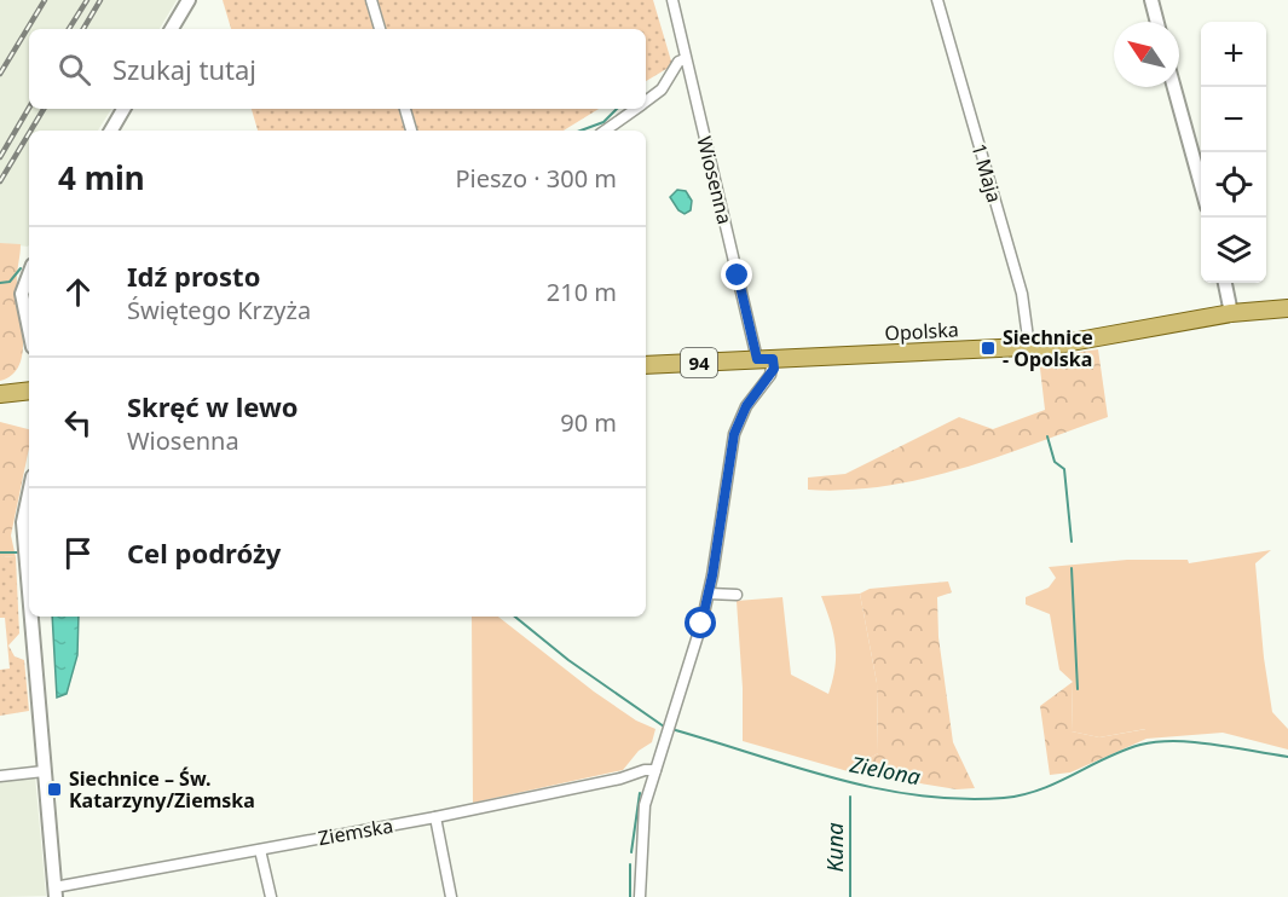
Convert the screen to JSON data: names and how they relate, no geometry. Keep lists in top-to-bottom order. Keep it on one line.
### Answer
{"streets":{"main road":["Opolska","94"],"street":["1 Maja","Wiosenna","Ziemska"]},"crossings":[["1 Maja","Opolska"],["Wiosenna","Opolska"]],"water":["Zielona","Kuna"],"places":{"transit":["Siechnice - Opolska","Siechnice – Św. Katarzyny/Ziemska"]},"north":"top left","page":{"map_buttons":["+","−"],"search":"Szukaj tutaj","heading":["4 min","Pieszo · 300 m"],"list":[["Idź prosto","Świętego Krzyża","210 m"],["Skręć w lewo","Wiosenna","90 m"],"Cel podróży"]}}
